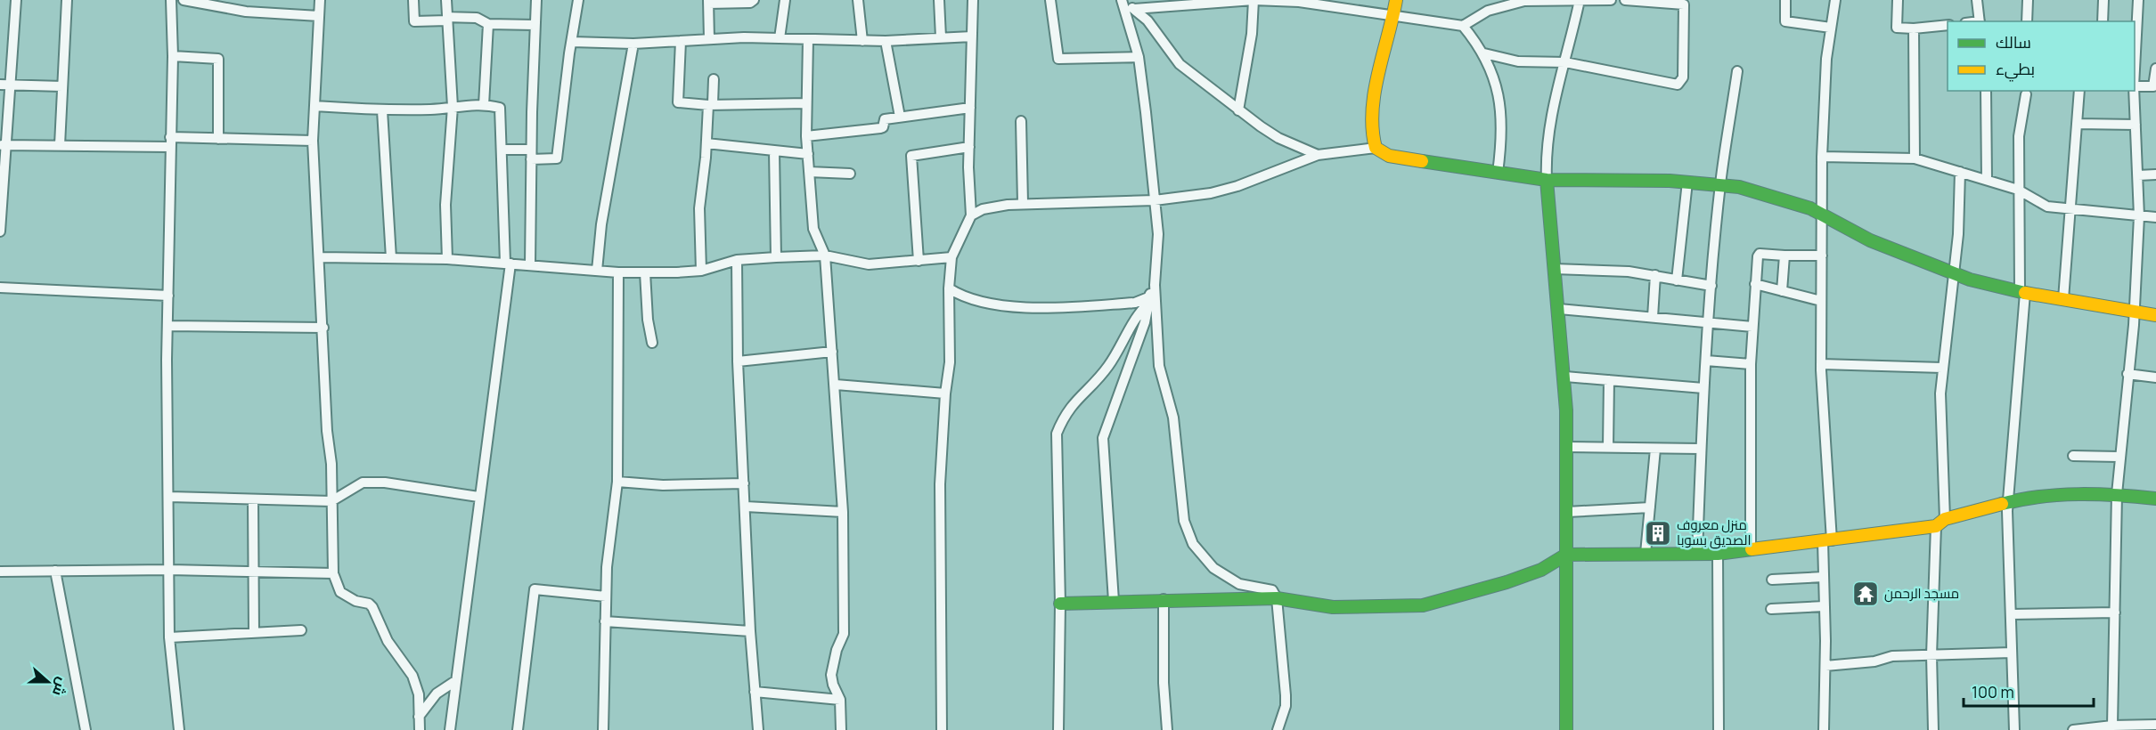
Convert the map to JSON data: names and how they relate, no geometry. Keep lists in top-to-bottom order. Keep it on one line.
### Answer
{"places":{"building":["منزل معروف الصديق بسوبا"],"temple":["مسجد الرحمن"]},"legend":["سالك","بطيء"],"scale_bar":"100 m","north":"right"}
